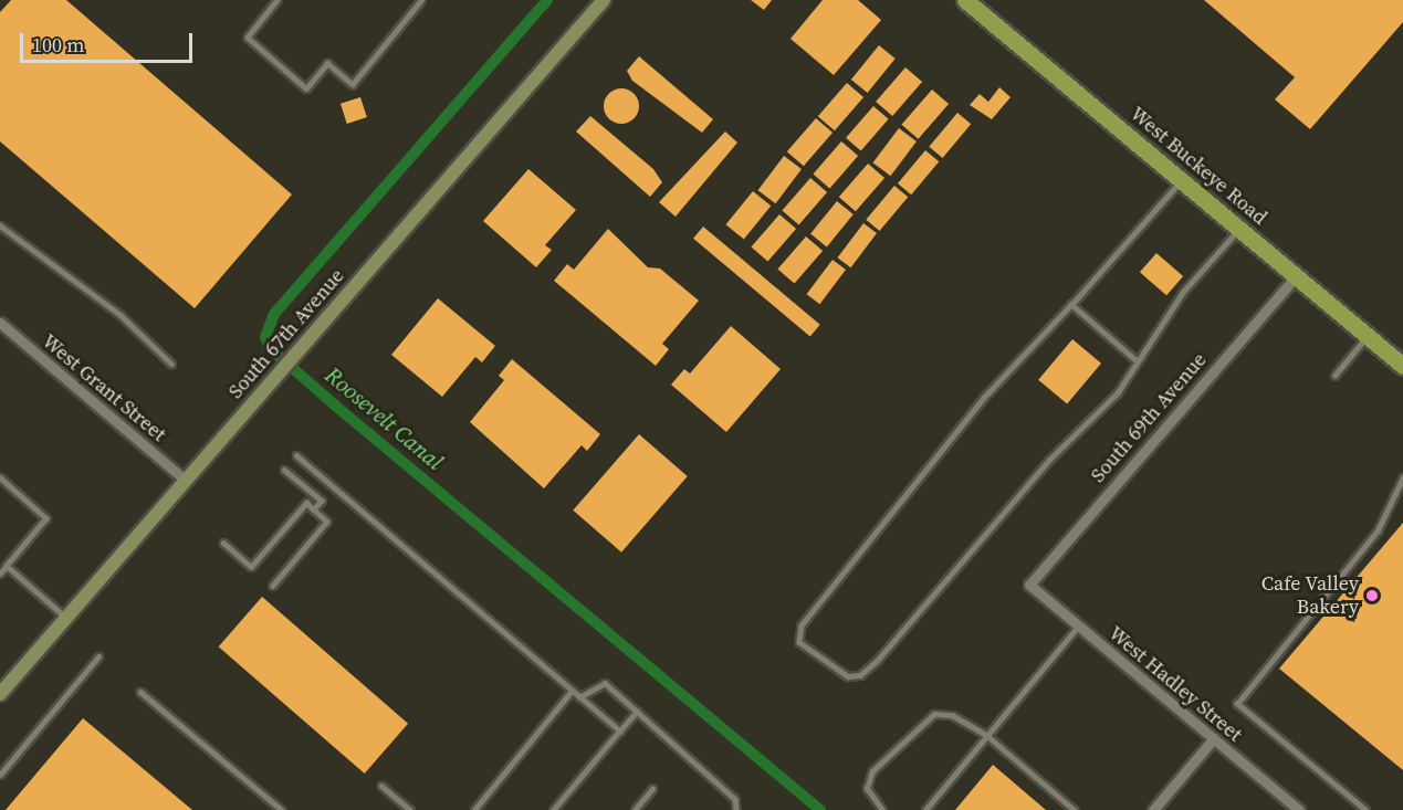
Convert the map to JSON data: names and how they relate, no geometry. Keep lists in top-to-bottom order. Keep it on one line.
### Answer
{"streets":{"main road":["West Buckeye Road","South 67th Avenue"],"street":["West Grant Street","South 69th Avenue","West Hadley Street"]},"crossings":[["West Buckeye Road","South 69th Avenue"],["South 67th Avenue","West Grant Street"],["South 69th Avenue","West Hadley Street"]],"water":["Roosevelt Canal"],"places":["Cafe Valley Bakery"],"scale_bar":"100 m"}
